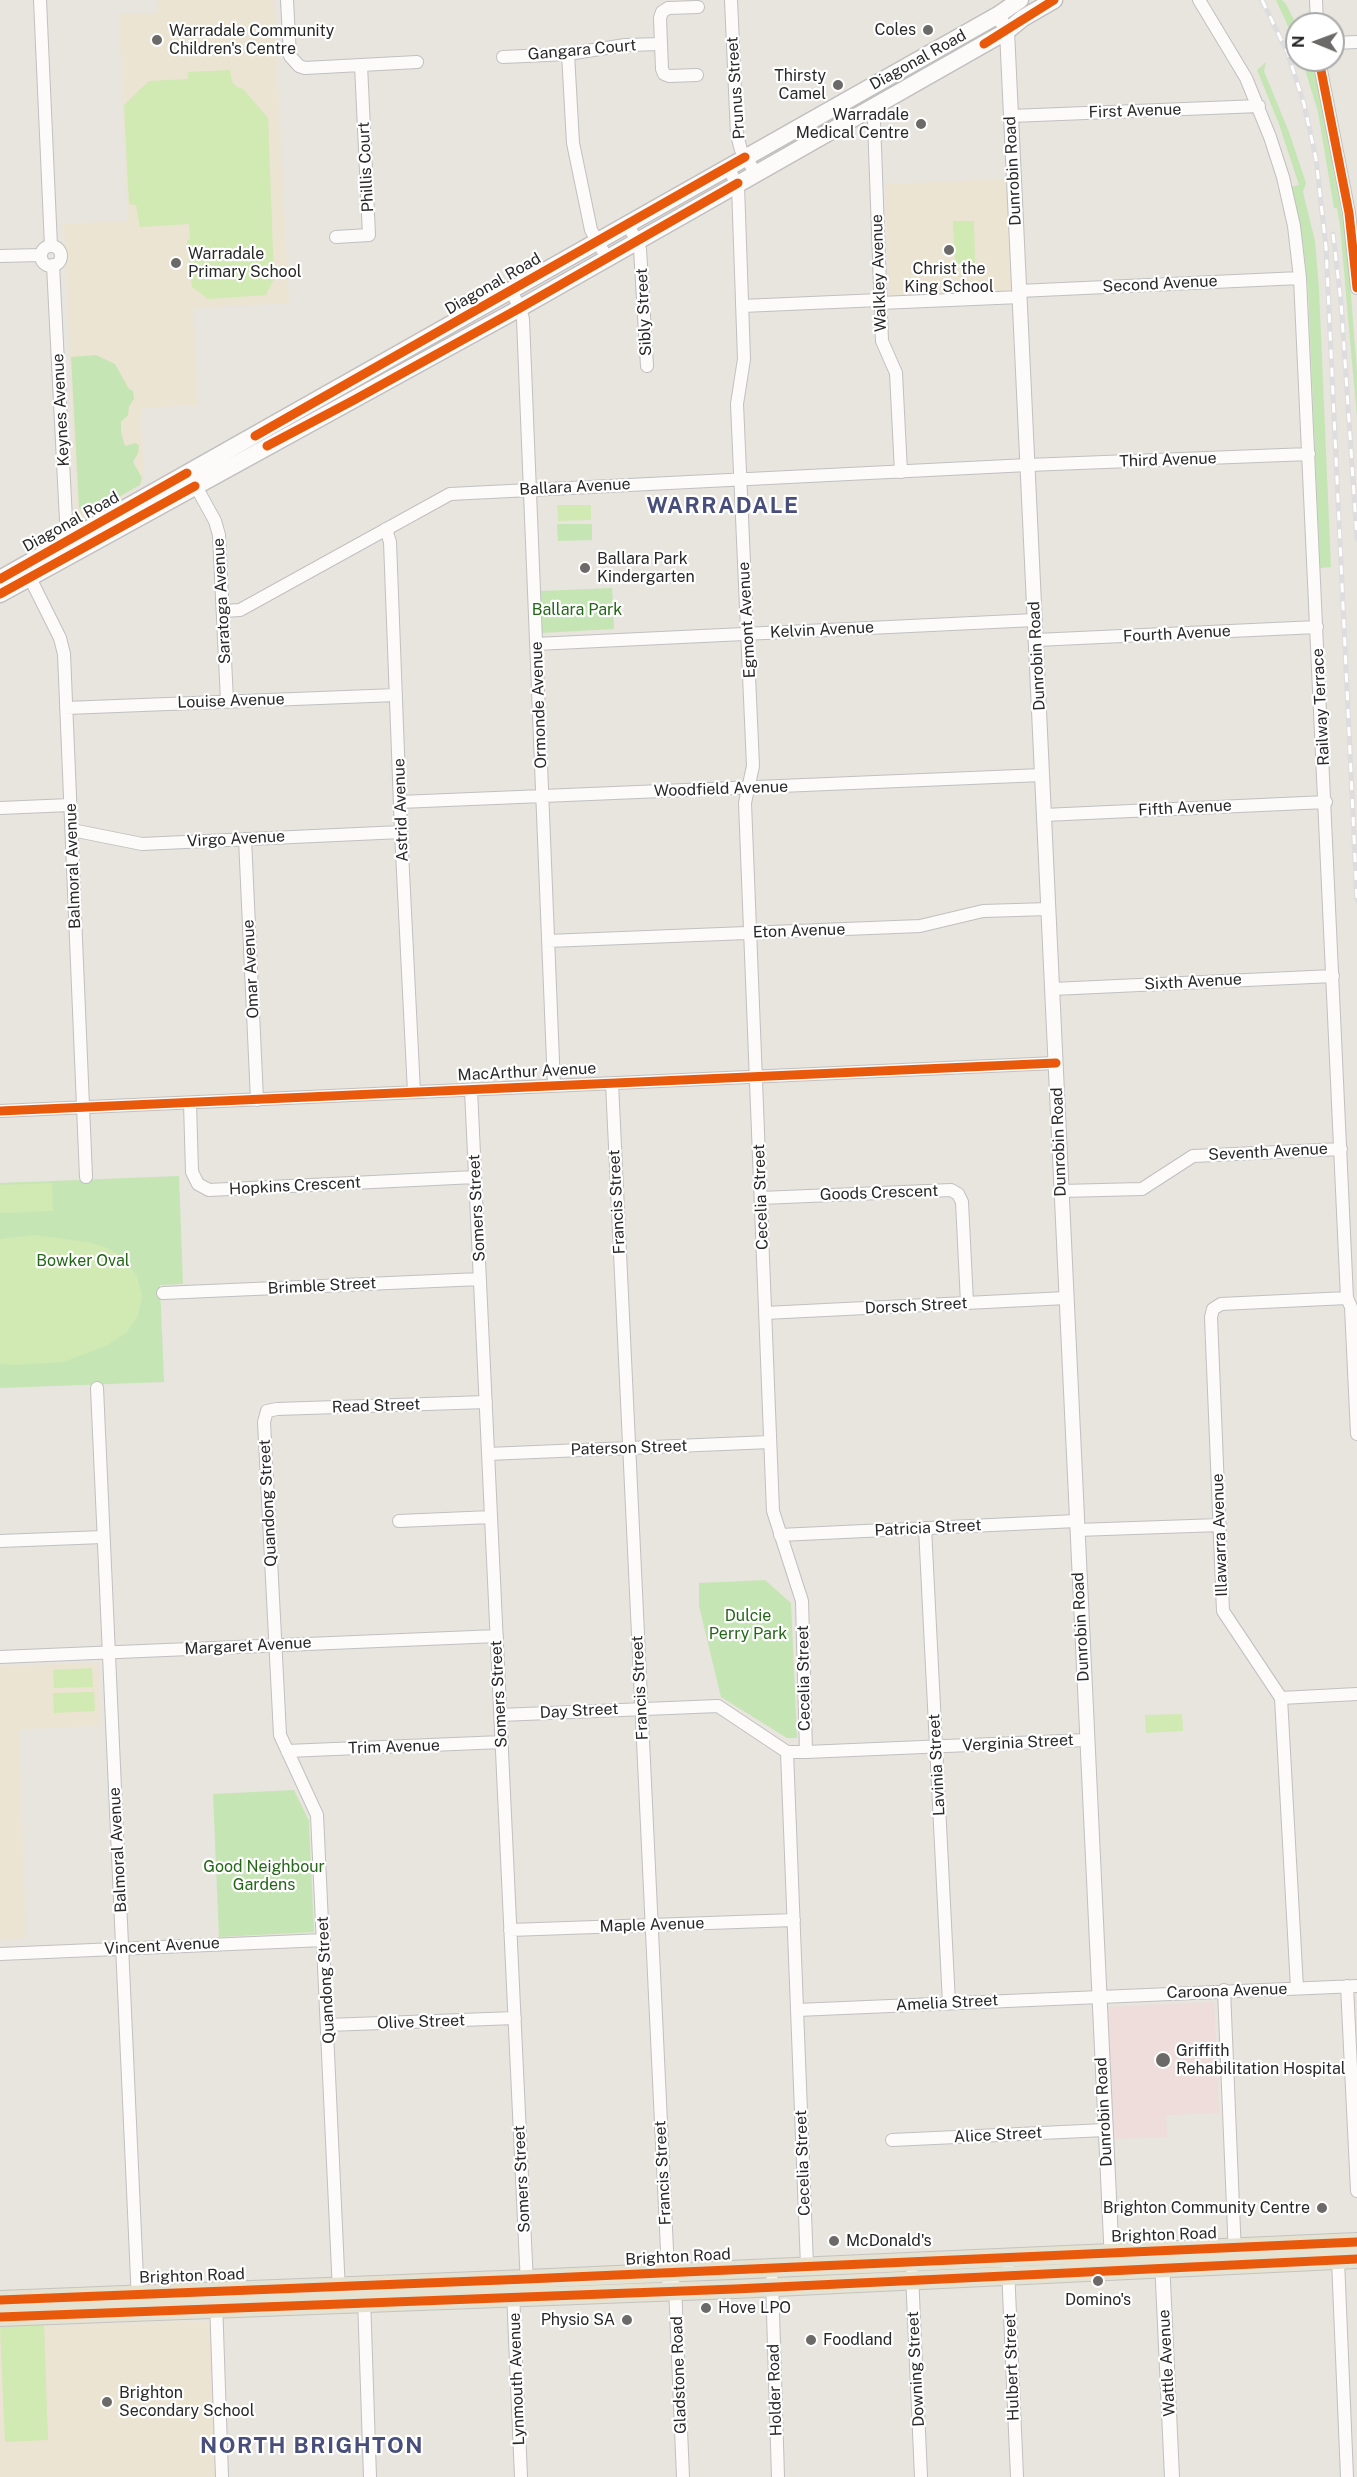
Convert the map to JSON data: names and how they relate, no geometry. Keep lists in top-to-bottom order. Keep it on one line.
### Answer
{"streets":{"main road":["Diagonal Road","Brighton Road"],"street":["Gangara Court","Prunus Street","First Avenue","Phillis Court","Dunrobin Road","Walkley Avenue","Second Avenue","Sibly Street","Keynes Avenue","Third Avenue","Ballara Avenue","Saratoga Avenue","Egmont Avenue","Kelvin Avenue","Fourth Avenue","Louise Avenue","Ormonde Avenue","Railway Terrace","Woodfield Avenue","Fifth Avenue","Astrid Avenue","Virgo Avenue","Balmoral Avenue","Eton Avenue","Omar Avenue","Sixth Avenue","MacArthur Avenue","Seventh Avenue","Hopkins Crescent","Goods Crescent","Cecelia Street","Francis Street","Somers Street","Brimble Street","Dorsch Street","Read Street","Paterson Street","Quandong Street","Patricia Street","Illawarra Avenue","Margaret Avenue","Day Street","Verginia Street","Trim Avenue","Lavinia Street","Maple Avenue","Vincent Avenue","Caroona Avenue","Amelia Street","Olive Street","Alice Street","Wattle Avenue","Hulbert Street","Downing Street","Gladstone Road","Lynmouth Avenue","Holder Road"]},"crossings":[["Diagonal Road","Prunus Street"],["Diagonal Road","Dunrobin Road"],["Diagonal Road","Walkley Avenue"],["Diagonal Road","Sibly Street"],["Diagonal Road","Keynes Avenue"],["Diagonal Road","Saratoga Avenue"],["Diagonal Road","Egmont Avenue"],["Diagonal Road","Ormonde Avenue"],["Diagonal Road","Balmoral Avenue"],["First Avenue","Dunrobin Road"],["First Avenue","Railway Terrace"],["Dunrobin Road","Second Avenue"],["Dunrobin Road","Third Avenue"],["Dunrobin Road","Ballara Avenue"],["Dunrobin Road","Kelvin Avenue"],["Dunrobin Road","Fourth Avenue"],["Dunrobin Road","Woodfield Avenue"],["Dunrobin Road","Fifth Avenue"],["Dunrobin Road","Eton Avenue"],["Dunrobin Road","Sixth Avenue"],["Dunrobin Road","MacArthur Avenue"],["Dunrobin Road","Seventh Avenue"],["Dunrobin Road","Dorsch Street"],["Dunrobin Road","Patricia Street"],["Dunrobin Road","Verginia Street"],["Dunrobin Road","Caroona Avenue"],["Dunrobin Road","Amelia Street"],["Dunrobin Road","Alice Street"],["Dunrobin Road","Brighton Road"],["Walkley Avenue","Second Avenue"],["Walkley Avenue","Ballara Avenue"],["Second Avenue","Egmont Avenue"],["Second Avenue","Railway Terrace"],["Third Avenue","Ballara Avenue"],["Third Avenue","Railway Terrace"],["Ballara Avenue","Saratoga Avenue"],["Ballara Avenue","Egmont Avenue"],["Ballara Avenue","Ormonde Avenue"],["Ballara Avenue","Astrid Avenue"],["Saratoga Avenue","Louise Avenue"],["Egmont Avenue","Kelvin Avenue"],["Egmont Avenue","Woodfield Avenue"],["Egmont Avenue","Eton Avenue"],["Egmont Avenue","MacArthur Avenue"],["Egmont Avenue","Cecelia Street"],["Kelvin Avenue","Ormonde Avenue"],["Fourth Avenue","Railway Terrace"],["Louise Avenue","Astrid Avenue"],["Louise Avenue","Balmoral Avenue"],["Ormonde Avenue","Woodfield Avenue"],["Ormonde Avenue","Eton Avenue"],["Ormonde Avenue","MacArthur Avenue"],["Railway Terrace","Fifth Avenue"],["Railway Terrace","Sixth Avenue"],["Railway Terrace","Seventh Avenue"],["Railway Terrace","Illawarra Avenue"],["Woodfield Avenue","Astrid Avenue"],["Astrid Avenue","Virgo Avenue"],["Astrid Avenue","MacArthur Avenue"],["Virgo Avenue","Balmoral Avenue"],["Virgo Avenue","Omar Avenue"],["Balmoral Avenue","MacArthur Avenue"],["Balmoral Avenue","Margaret Avenue"],["Balmoral Avenue","Vincent Avenue"],["Balmoral Avenue","Brighton Road"],["Omar Avenue","MacArthur Avenue"],["MacArthur Avenue","Hopkins Crescent"],["MacArthur Avenue","Cecelia Street"],["MacArthur Avenue","Francis Street"],["MacArthur Avenue","Somers Street"],["Hopkins Crescent","Somers Street"],["Goods Crescent","Cecelia Street"],["Goods Crescent","Dorsch Street"],["Cecelia Street","Dorsch Street"],["Cecelia Street","Paterson Street"],["Cecelia Street","Patricia Street"],["Cecelia Street","Day Street"],["Cecelia Street","Verginia Street"],["Cecelia Street","Maple Avenue"],["Cecelia Street","Amelia Street"],["Cecelia Street","Brighton Road"],["Francis Street","Paterson Street"],["Francis Street","Day Street"],["Francis Street","Maple Avenue"],["Francis Street","Brighton Road"],["Francis Street","Gladstone Road"],["Somers Street","Brimble Street"],["Somers Street","Read Street"],["Somers Street","Paterson Street"],["Somers Street","Margaret Avenue"],["Somers Street","Day Street"],["Somers Street","Trim Avenue"],["Somers Street","Maple Avenue"],["Somers Street","Olive Street"],["Somers Street","Brighton Road"],["Somers Street","Lynmouth Avenue"],["Read Street","Quandong Street"],["Quandong Street","Margaret Avenue"],["Quandong Street","Trim Avenue"],["Quandong Street","Vincent Avenue"],["Quandong Street","Olive Street"],["Quandong Street","Brighton Road"],["Patricia Street","Illawarra Avenue"],["Patricia Street","Lavinia Street"],["Verginia Street","Lavinia Street"],["Lavinia Street","Amelia Street"],["Caroona Avenue","Amelia Street"],["Brighton Road","Wattle Avenue"],["Brighton Road","Hulbert Street"],["Brighton Road","Downing Street"],["Brighton Road","Gladstone Road"],["Brighton Road","Lynmouth Avenue"],["Brighton Road","Holder Road"]],"districts":["WARRADALE","NORTH BRIGHTON"],"parks":["Ballara Park","Bowker Oval","Dulcie Perry Park","Good Neighbour Gardens"],"places":["Coles","Warradale Community Children's Centre","Thirsty Camel","Warradale Medical Centre","Christ the King School","Warradale Primary School","Ballara Park Kindergarten","Griffith Rehabilitation Hospital","Brighton Community Centre","McDonald's","Domino's","Hove LPO","Physio SA","Foodland","Brighton Secondary School"],"north":"left"}
